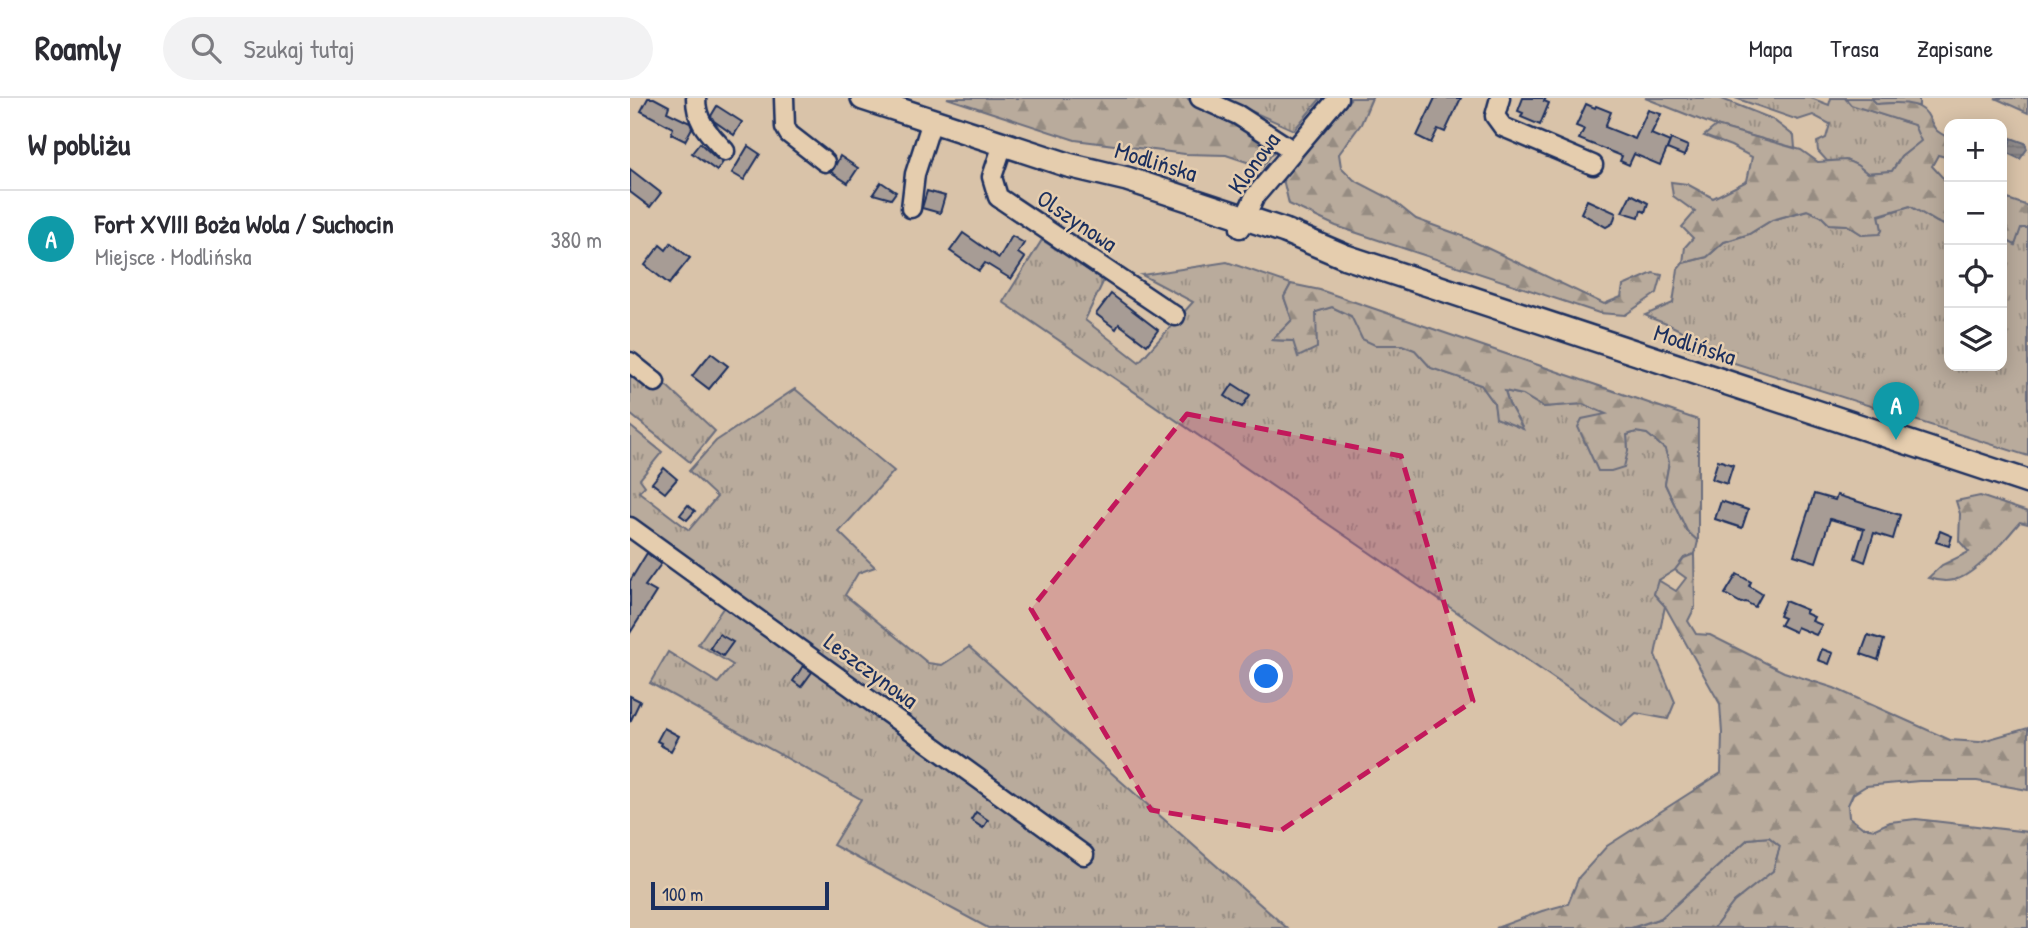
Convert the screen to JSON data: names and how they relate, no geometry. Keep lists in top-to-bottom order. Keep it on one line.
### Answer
{"streets":{"main road":["Modlińska"],"street":["Klonowa","Olszynowa","Leszczynowa"]},"crossings":[["Modlińska","Klonowa"],["Modlińska","Olszynowa"]],"scale_bar":"100 m","page":{"header":"Roamly","search":"Szukaj tutaj","nav":["Mapa","Trasa","Zapisane"],"heading":"W pobliżu","map_buttons":["+","−"],"list":[{"mark":"A","name":"Fort XVIII Boża Wola / Suchocin","note":"Miejsce · Modlińska","value":"380 m"}],"pins":"A","scale":"100 m"}}
